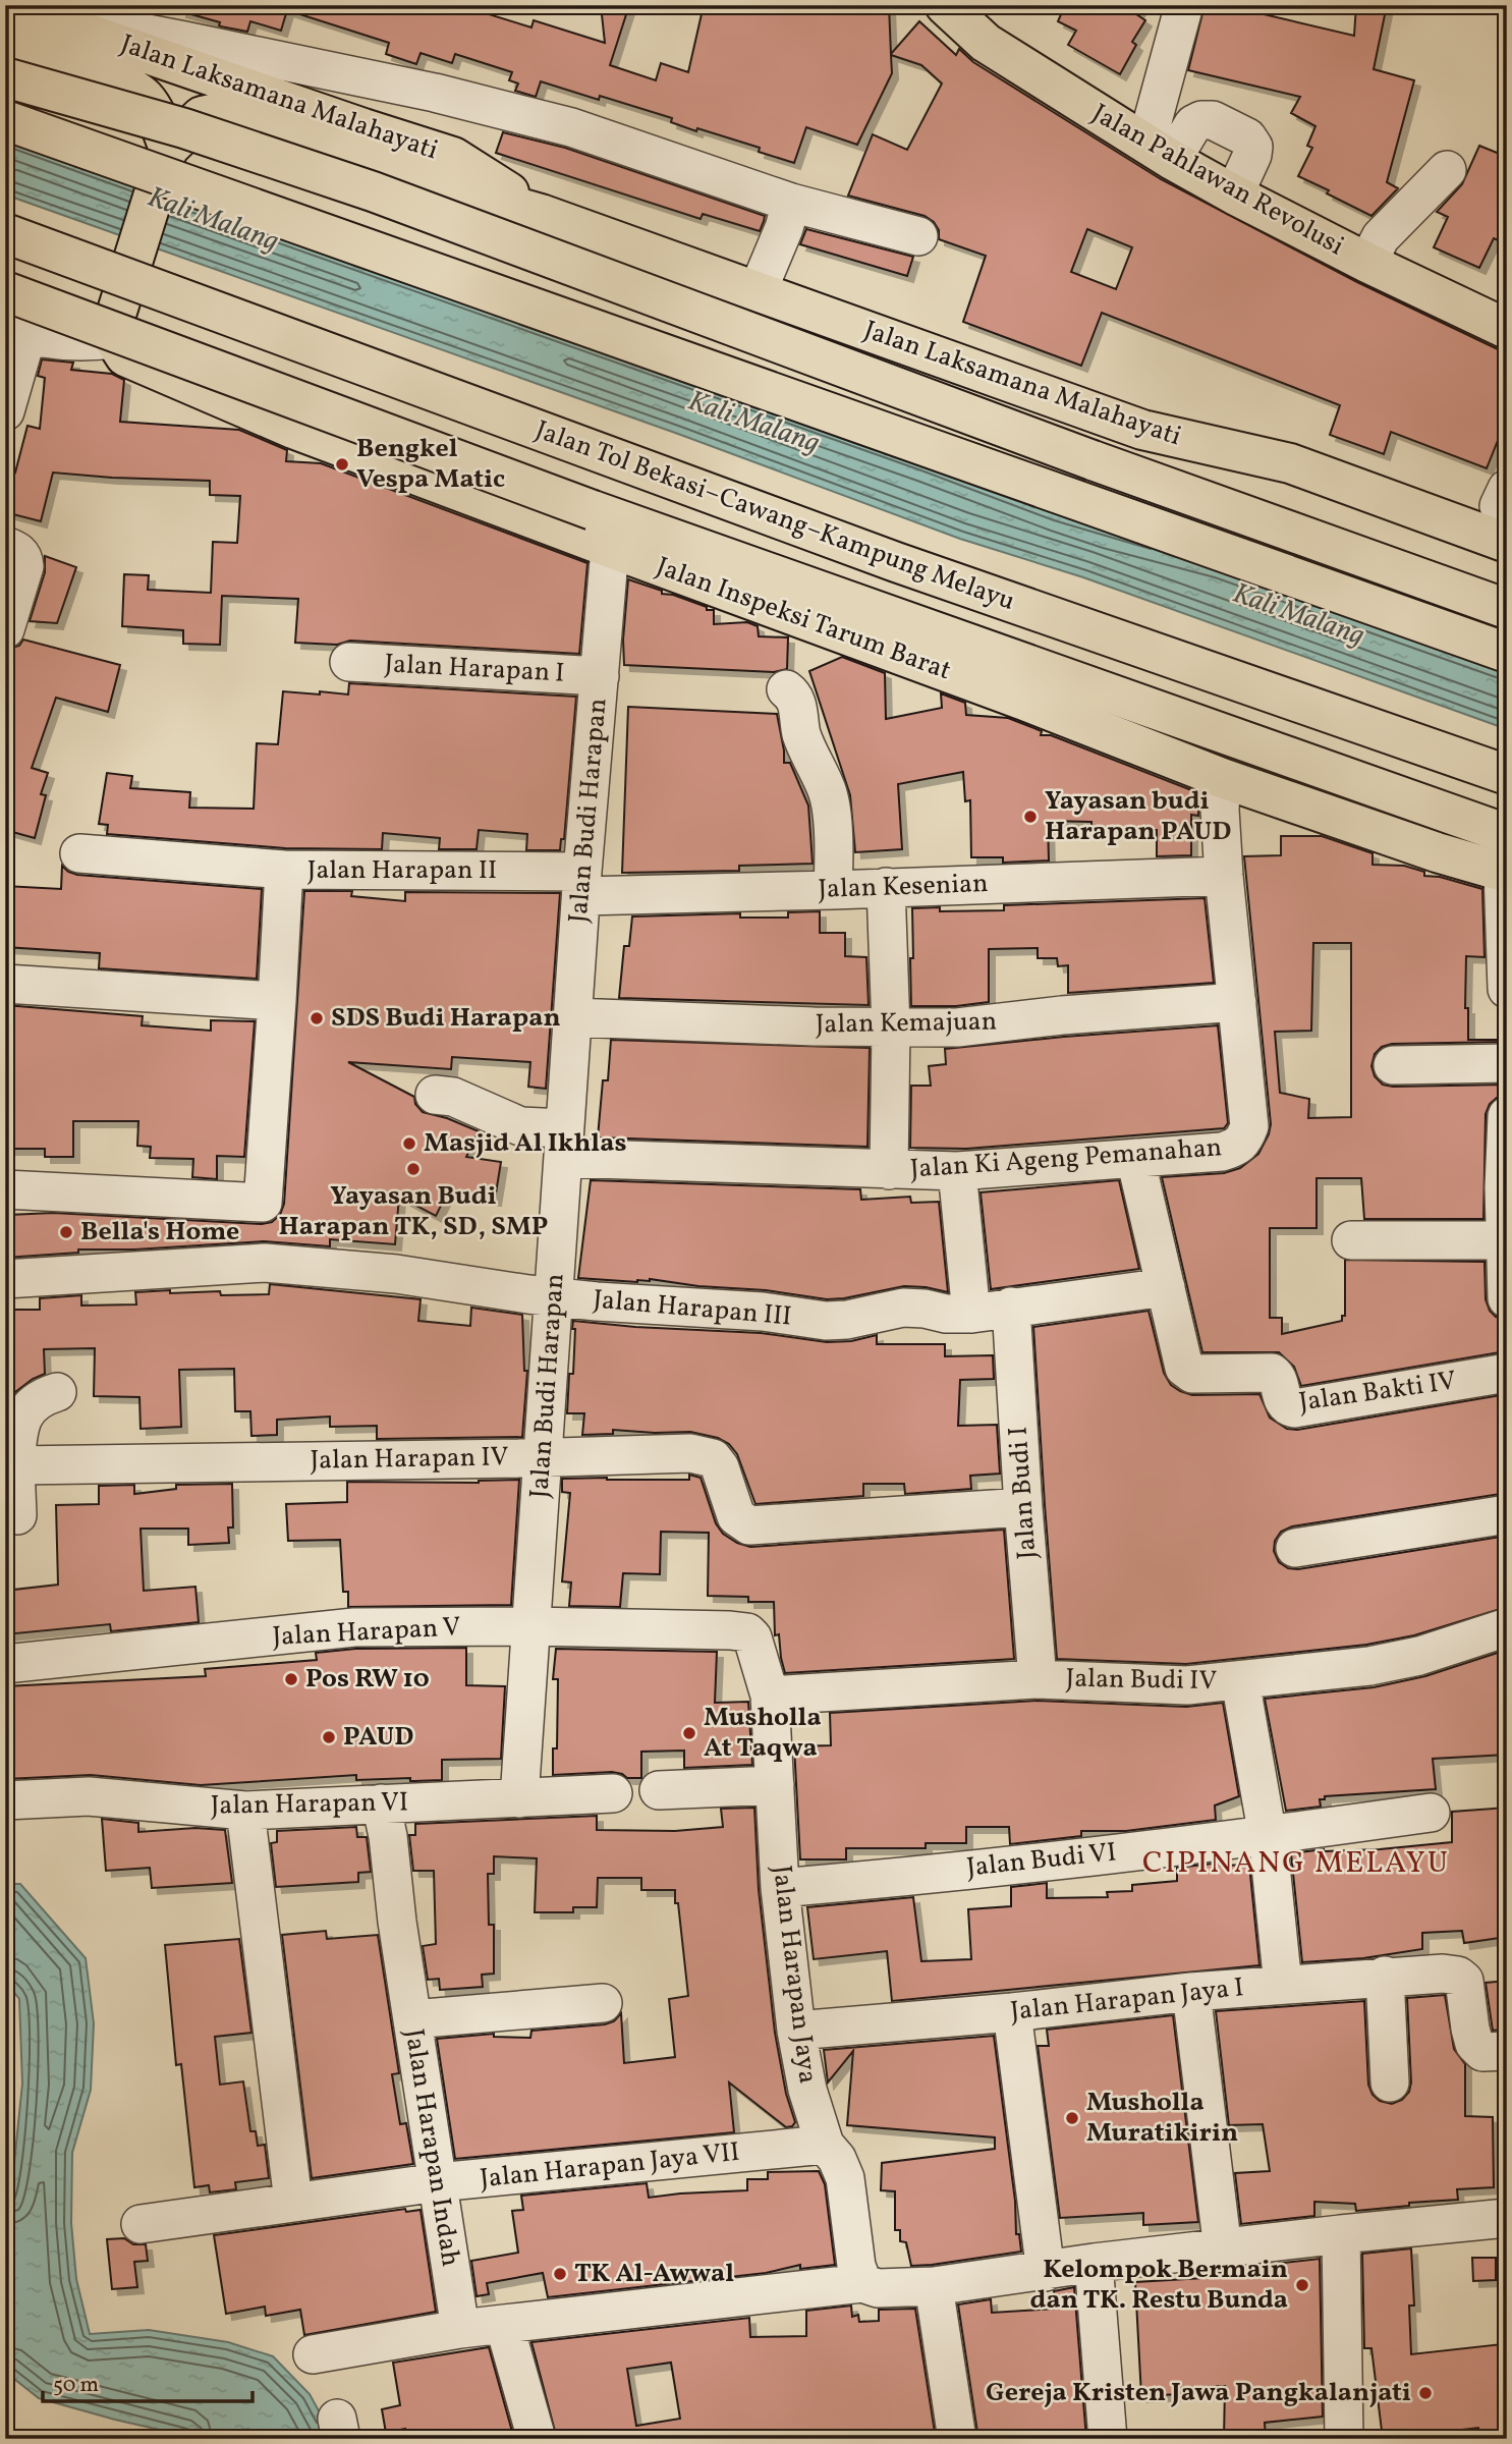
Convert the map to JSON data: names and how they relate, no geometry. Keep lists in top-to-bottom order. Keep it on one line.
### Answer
{"streets":{"main road":["Jalan Laksamana Malahayati","Jalan Pahlawan Revolusi","Jalan Tol Bekasi–Cawang–Kampung Melayu","Jalan Inspeksi Tarum Barat"],"street":["Jalan Harapan I","Jalan Budi Harapan","Jalan Harapan II","Jalan Kesenian","Jalan Kemajuan","Jalan Ki Ageng Pemanahan","Jalan Harapan III","Jalan Bakti IV","Jalan Harapan IV","Jalan Budi I","Jalan Harapan V","Jalan Budi IV","Jalan Harapan VI","Jalan Budi VI","Jalan Harapan Jaya","Jalan Harapan Jaya I","Jalan Harapan Indah","Jalan Harapan Jaya VII"]},"crossings":[["Jalan Inspeksi Tarum Barat","Jalan Budi Harapan"],["Jalan Inspeksi Tarum Barat","Jalan Ki Ageng Pemanahan"],["Jalan Harapan I","Jalan Budi Harapan"],["Jalan Budi Harapan","Jalan Harapan II"],["Jalan Budi Harapan","Jalan Kesenian"],["Jalan Budi Harapan","Jalan Kemajuan"],["Jalan Budi Harapan","Jalan Ki Ageng Pemanahan"],["Jalan Budi Harapan","Jalan Harapan III"],["Jalan Budi Harapan","Jalan Harapan IV"],["Jalan Budi Harapan","Jalan Harapan V"],["Jalan Budi Harapan","Jalan Harapan VI"],["Jalan Harapan II","Jalan Kesenian"],["Jalan Kesenian","Jalan Ki Ageng Pemanahan"],["Jalan Kemajuan","Jalan Ki Ageng Pemanahan"],["Jalan Harapan III","Jalan Bakti IV"],["Jalan Harapan III","Jalan Budi I"],["Jalan Harapan IV","Jalan Budi I"],["Jalan Budi I","Jalan Budi IV"],["Jalan Harapan V","Jalan Harapan Jaya"],["Jalan Budi IV","Jalan Harapan Jaya"],["Jalan Harapan VI","Jalan Harapan Indah"],["Jalan Budi VI","Jalan Harapan Jaya"],["Jalan Harapan Jaya","Jalan Harapan Jaya I"],["Jalan Harapan Jaya","Jalan Harapan Jaya VII"],["Jalan Harapan Indah","Jalan Harapan Jaya VII"]],"districts":["CIPINANG MELAYU"],"water":["Kali Malang"],"places":["Bengkel Vespa Matic","Yayasan budi Harapan PAUD","SDS Budi Harapan","Masjid Al Ikhlas","Yayasan Budi Harapan TK, SD, SMP","Bella's Home","Pos RW 10","Musholla At Taqwa","PAUD","Musholla Muratikirin","TK Al-Awwal","Kelompok Bermain dan TK. Restu Bunda","Gereja Kristen Jawa Pangkalanjati"],"scale_bar":"50 m"}
